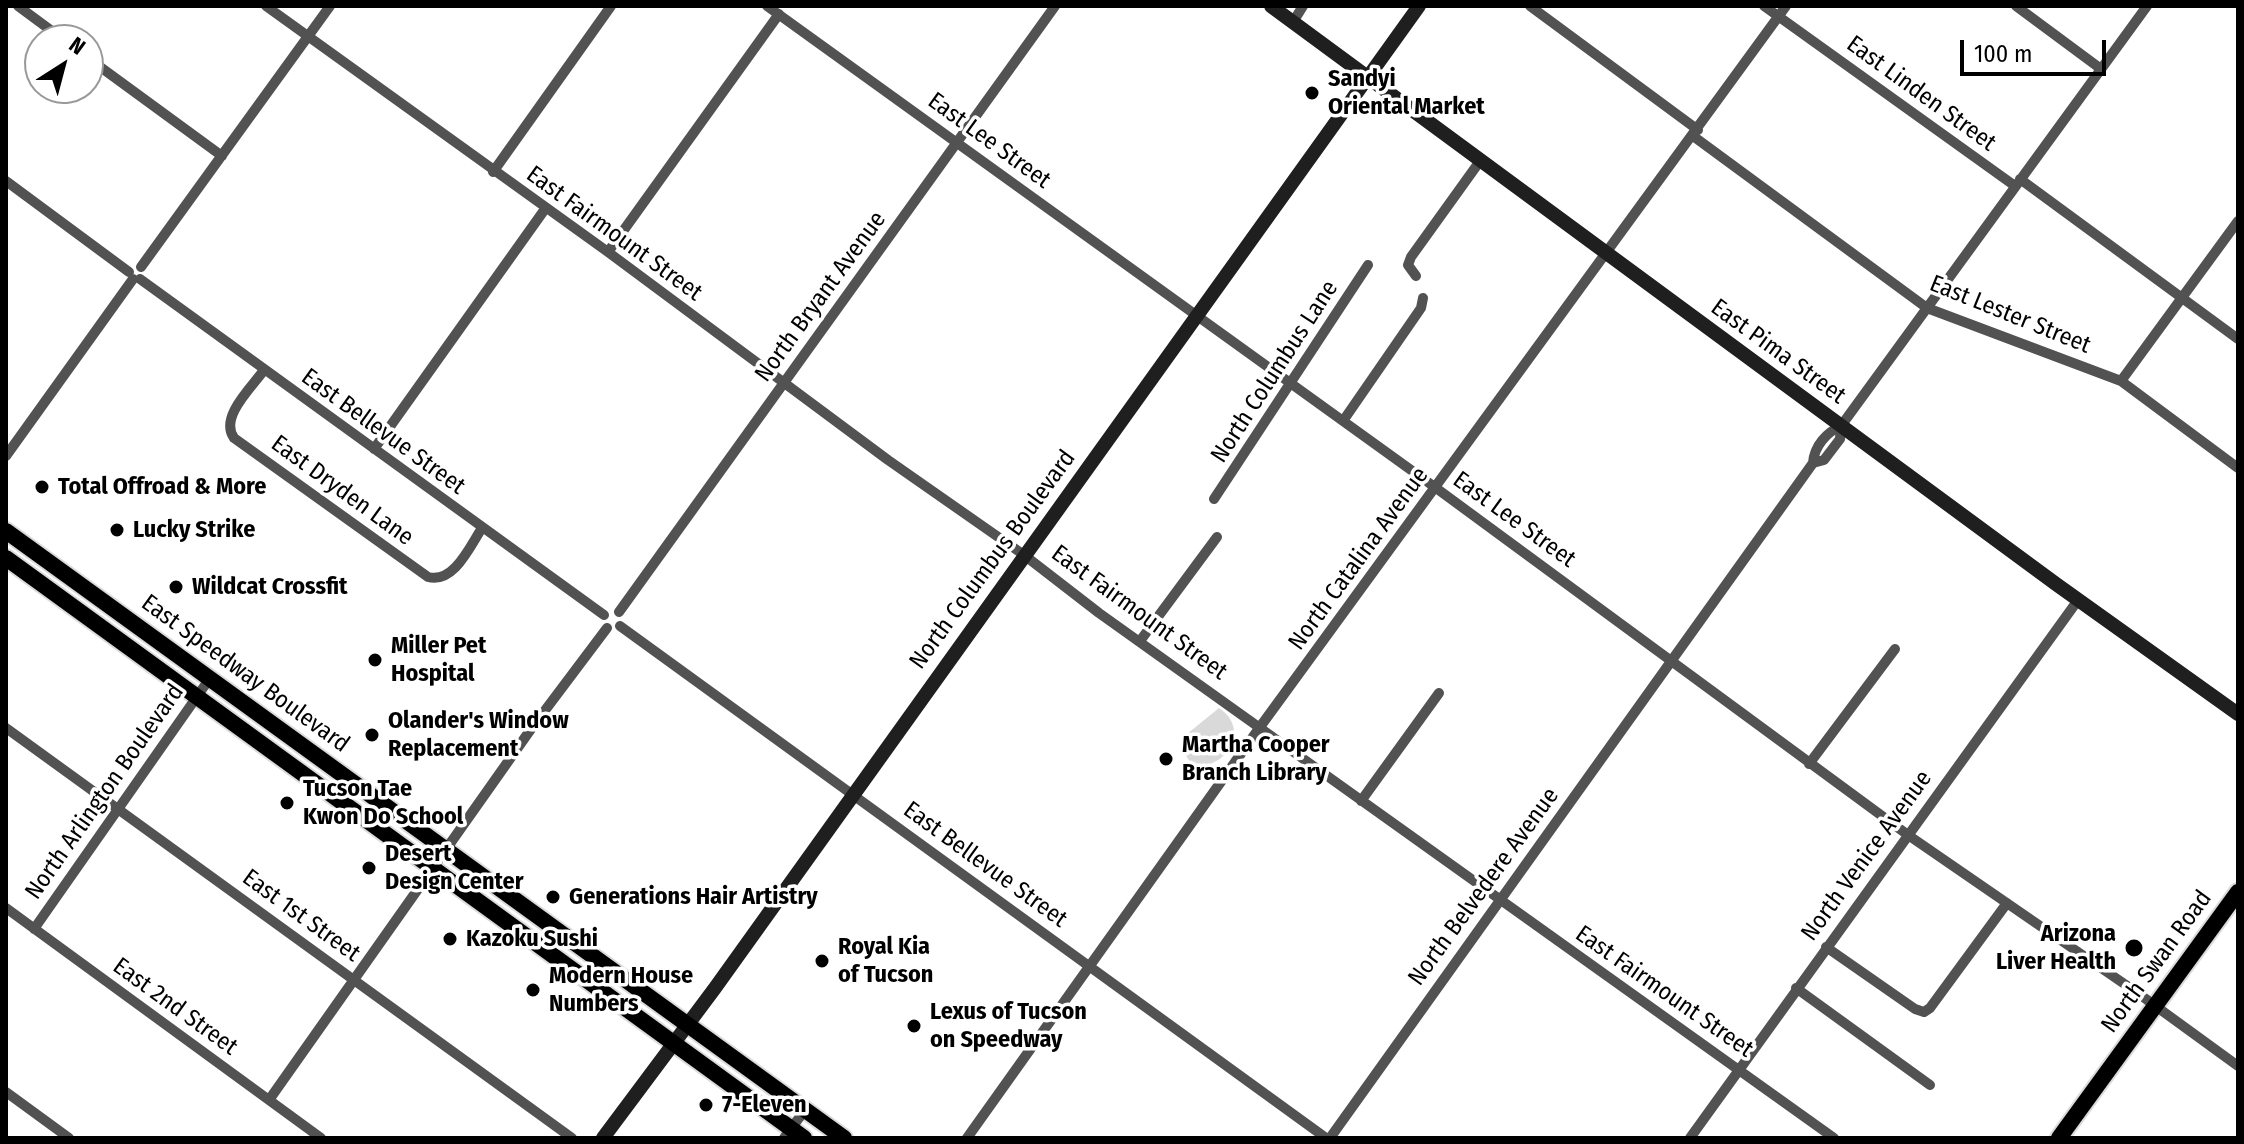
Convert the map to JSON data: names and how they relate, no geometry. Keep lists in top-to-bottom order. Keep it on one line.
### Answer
{"streets":{"main road":["East Speedway Boulevard","North Swan Road"],"street":["East Linden Street","East Lee Street","East Fairmount Street","North Bryant Avenue","East Lester Street","East Pima Street","North Columbus Lane","East Bellevue Street","East Dryden Lane","North Catalina Avenue","North Columbus Boulevard","North Arlington Boulevard","North Venice Avenue","North Belvedere Avenue","East 1st Street","East 2nd Street"]},"crossings":[["East Linden Street","North Catalina Avenue"],["East Lee Street","North Bryant Avenue"],["East Lee Street","North Columbus Lane"],["East Lee Street","North Catalina Avenue"],["East Lee Street","North Columbus Boulevard"],["East Lee Street","North Venice Avenue"],["East Lee Street","North Belvedere Avenue"],["East Lee Street","North Swan Road"],["East Fairmount Street","North Bryant Avenue"],["East Fairmount Street","North Catalina Avenue"],["East Fairmount Street","North Columbus Boulevard"],["East Fairmount Street","North Venice Avenue"],["East Fairmount Street","North Belvedere Avenue"],["North Bryant Avenue","East Bellevue Street"],["East Lester Street","North Catalina Avenue"],["East Pima Street","North Catalina Avenue"],["East Pima Street","North Columbus Boulevard"],["East Pima Street","North Venice Avenue"],["East Pima Street","North Belvedere Avenue"],["East Bellevue Street","East Dryden Lane"],["East Bellevue Street","North Catalina Avenue"],["East Bellevue Street","North Columbus Boulevard"],["East Bellevue Street","North Belvedere Avenue"],["North Columbus Boulevard","East Speedway Boulevard"],["East Speedway Boulevard","North Arlington Boulevard"],["North Arlington Boulevard","East 1st Street"],["North Arlington Boulevard","East 2nd Street"]],"places":["Sandyi Oriental Market","Total Offroad & More","Lucky Strike","Wildcat Crossfit","Miller Pet Hospital","Olander's Window Replacement","Martha Cooper Branch Library","Tucson Tae Kwon Do School","Desert Design Center","Generations Hair Artistry","Kazoku Sushi","Arizona Liver Health","Royal Kia of Tucson","Modern House Numbers","Lexus of Tucson on Speedway","7-Eleven"],"scale_bar":"100 m","north":"top right"}
